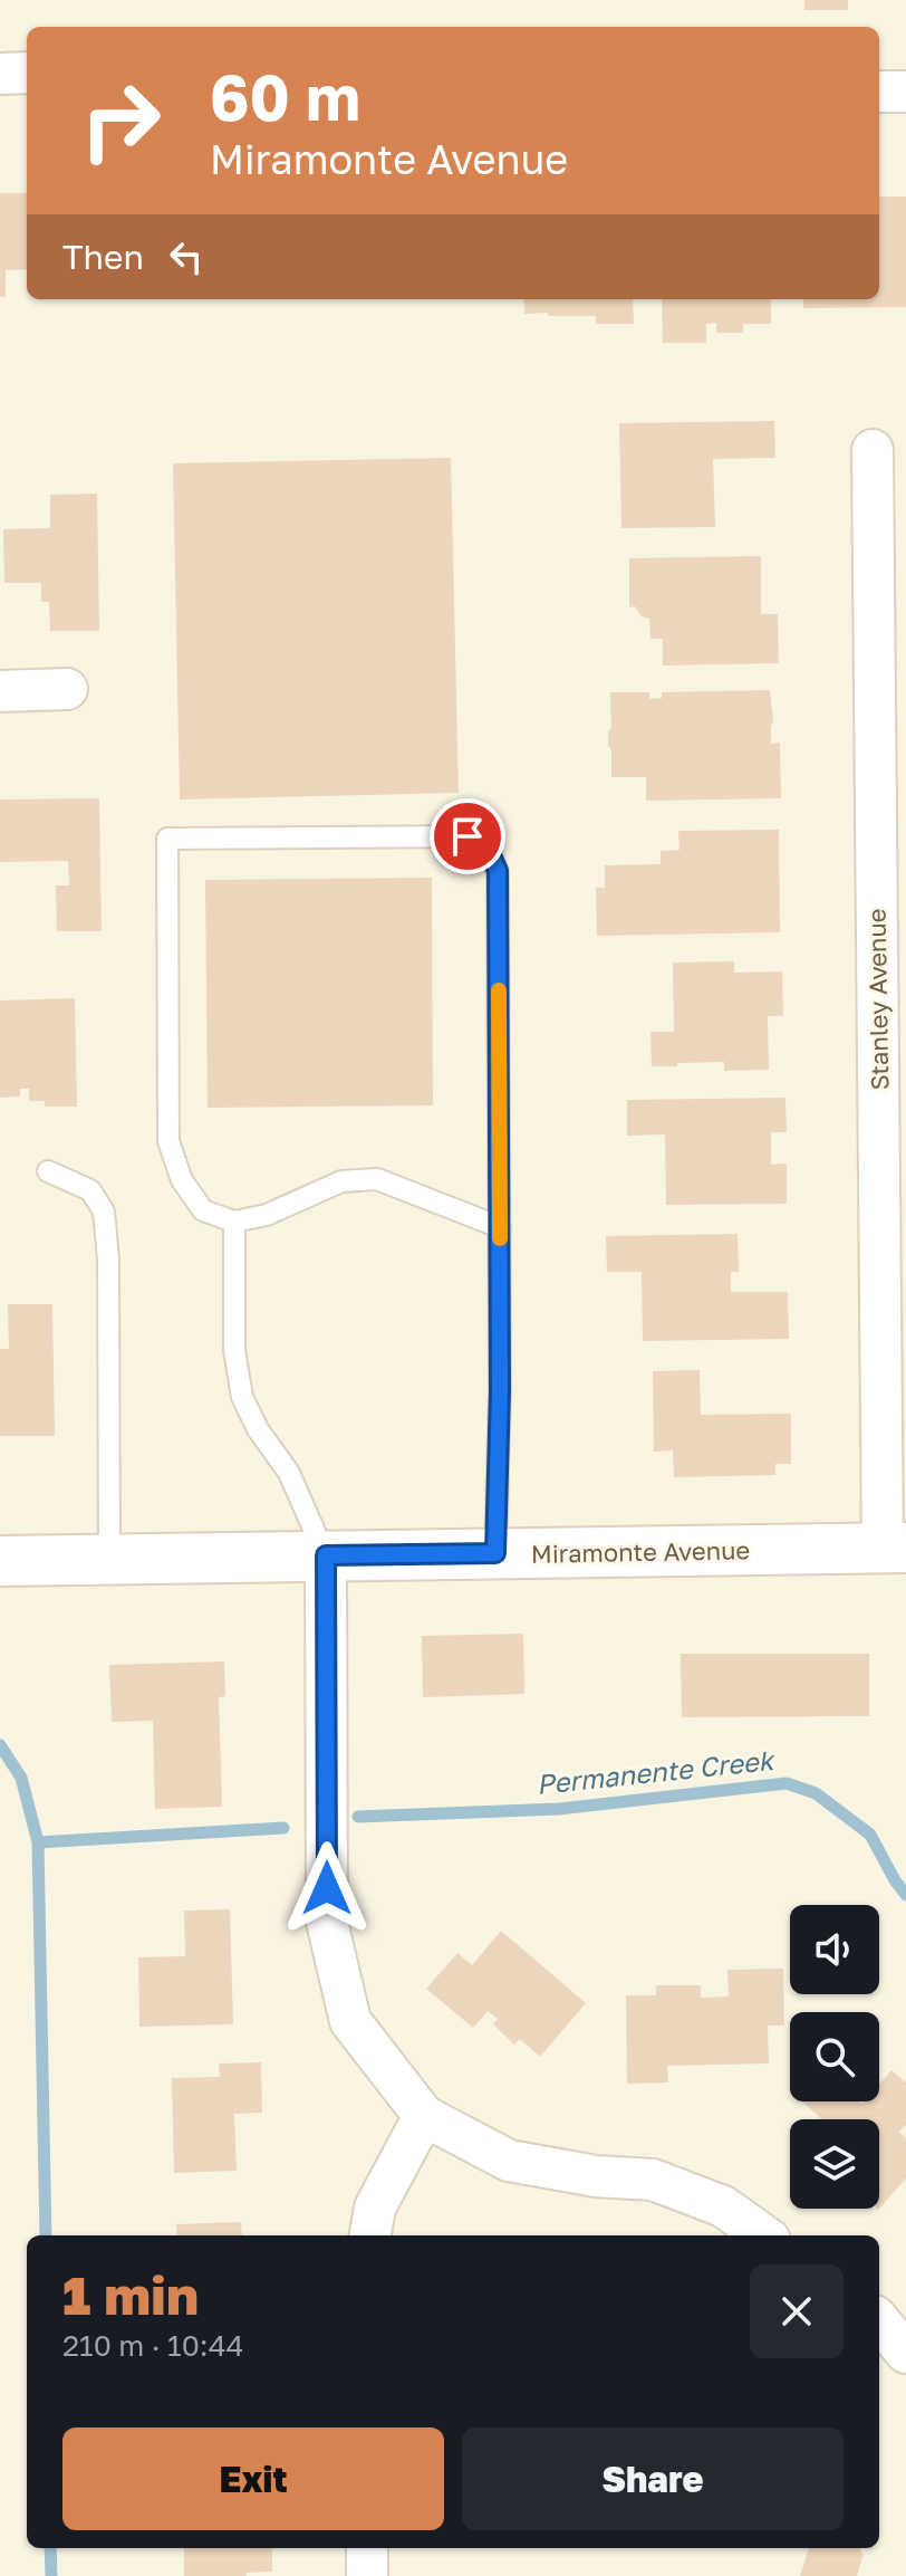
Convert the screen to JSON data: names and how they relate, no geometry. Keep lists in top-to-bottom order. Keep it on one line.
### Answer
{"streets":{"street":["Stanley Avenue","Miramonte Avenue"]},"crossings":[["Stanley Avenue","Miramonte Avenue"]],"water":["Permanente Creek"],"page":{"turn":["60 m","Miramonte Avenue"],"then":"Then","heading":["1 min","210 m · 10:44"],"buttons":["Exit","Share"]}}
